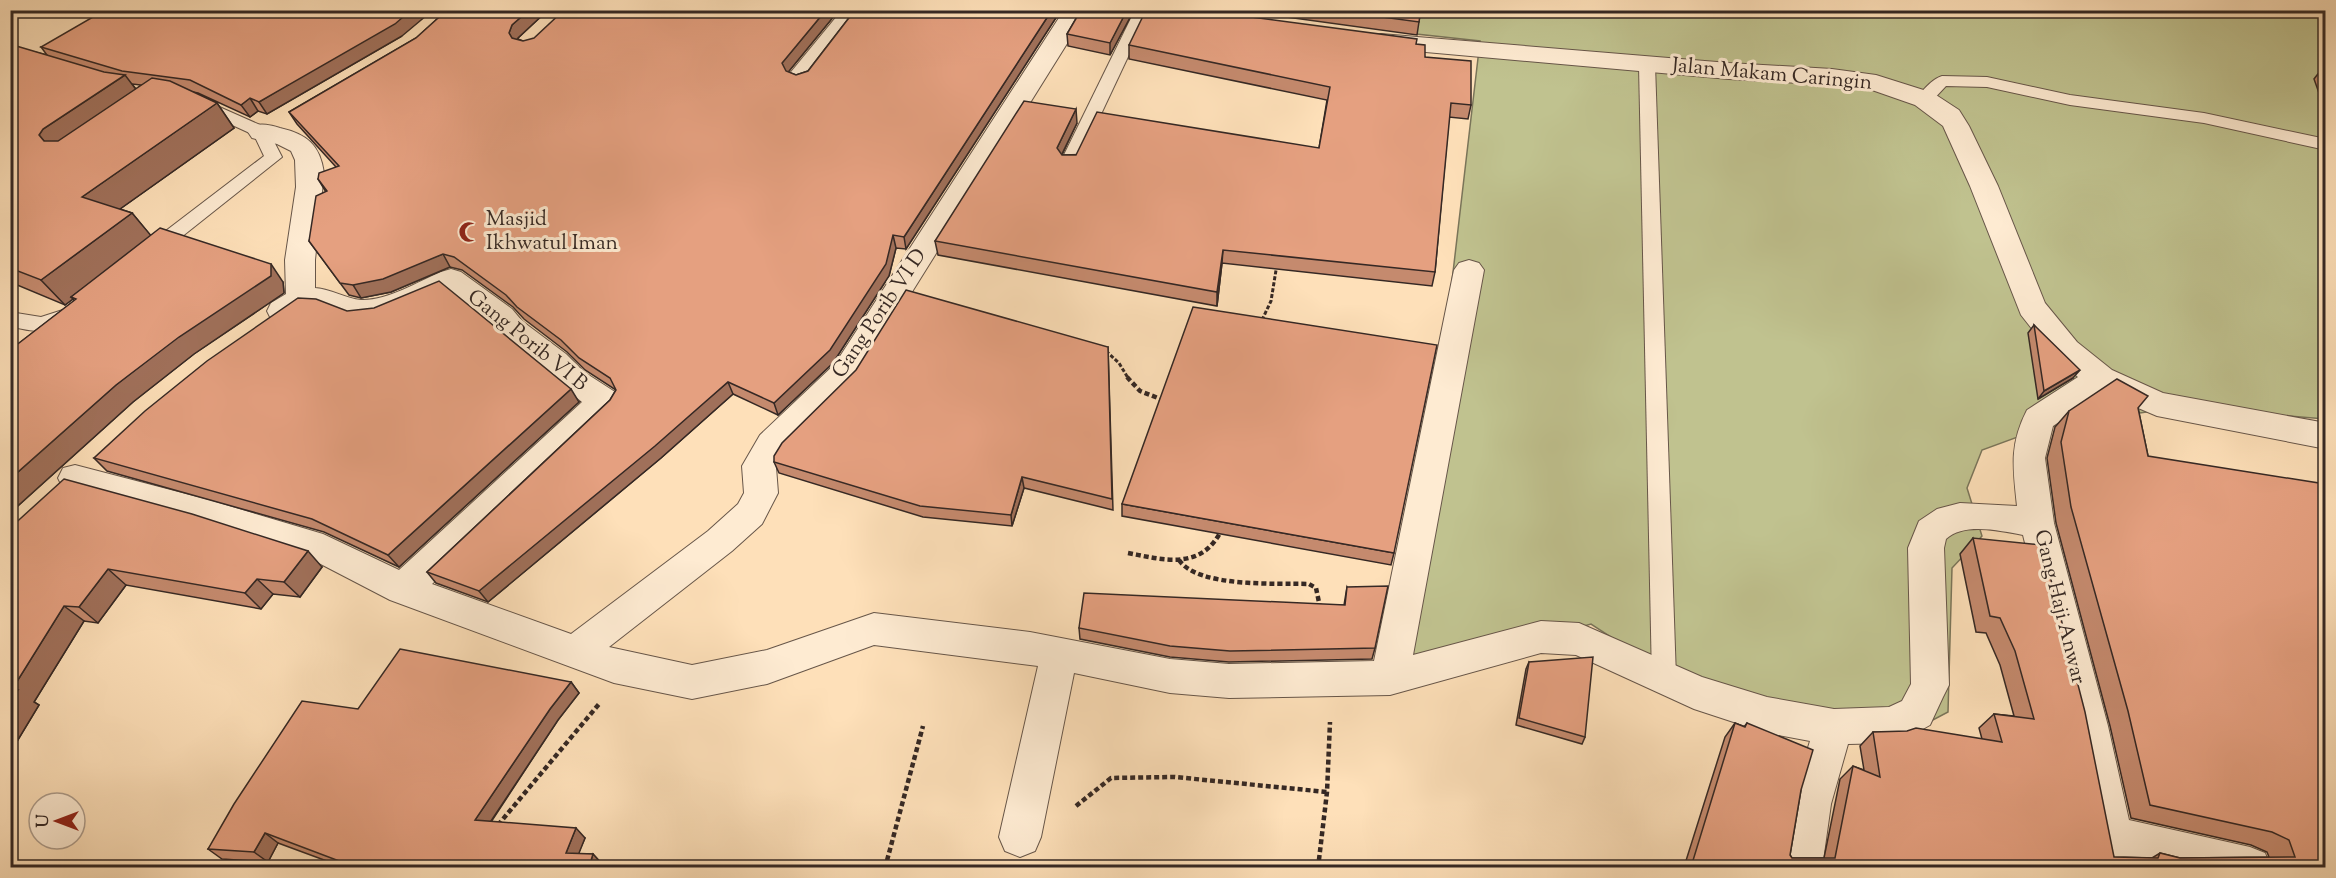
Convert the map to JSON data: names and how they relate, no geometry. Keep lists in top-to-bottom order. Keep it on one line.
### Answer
{"streets":{"street":["Jalan Makam Caringin","Gang Porib VI D","Gang Porib VI B","Gang Haji Anwar"]},"crossings":[["Jalan Makam Caringin","Gang Haji Anwar"]],"places":{"mosque":["Masjid Ikhwatul Iman"]},"north":"left"}
